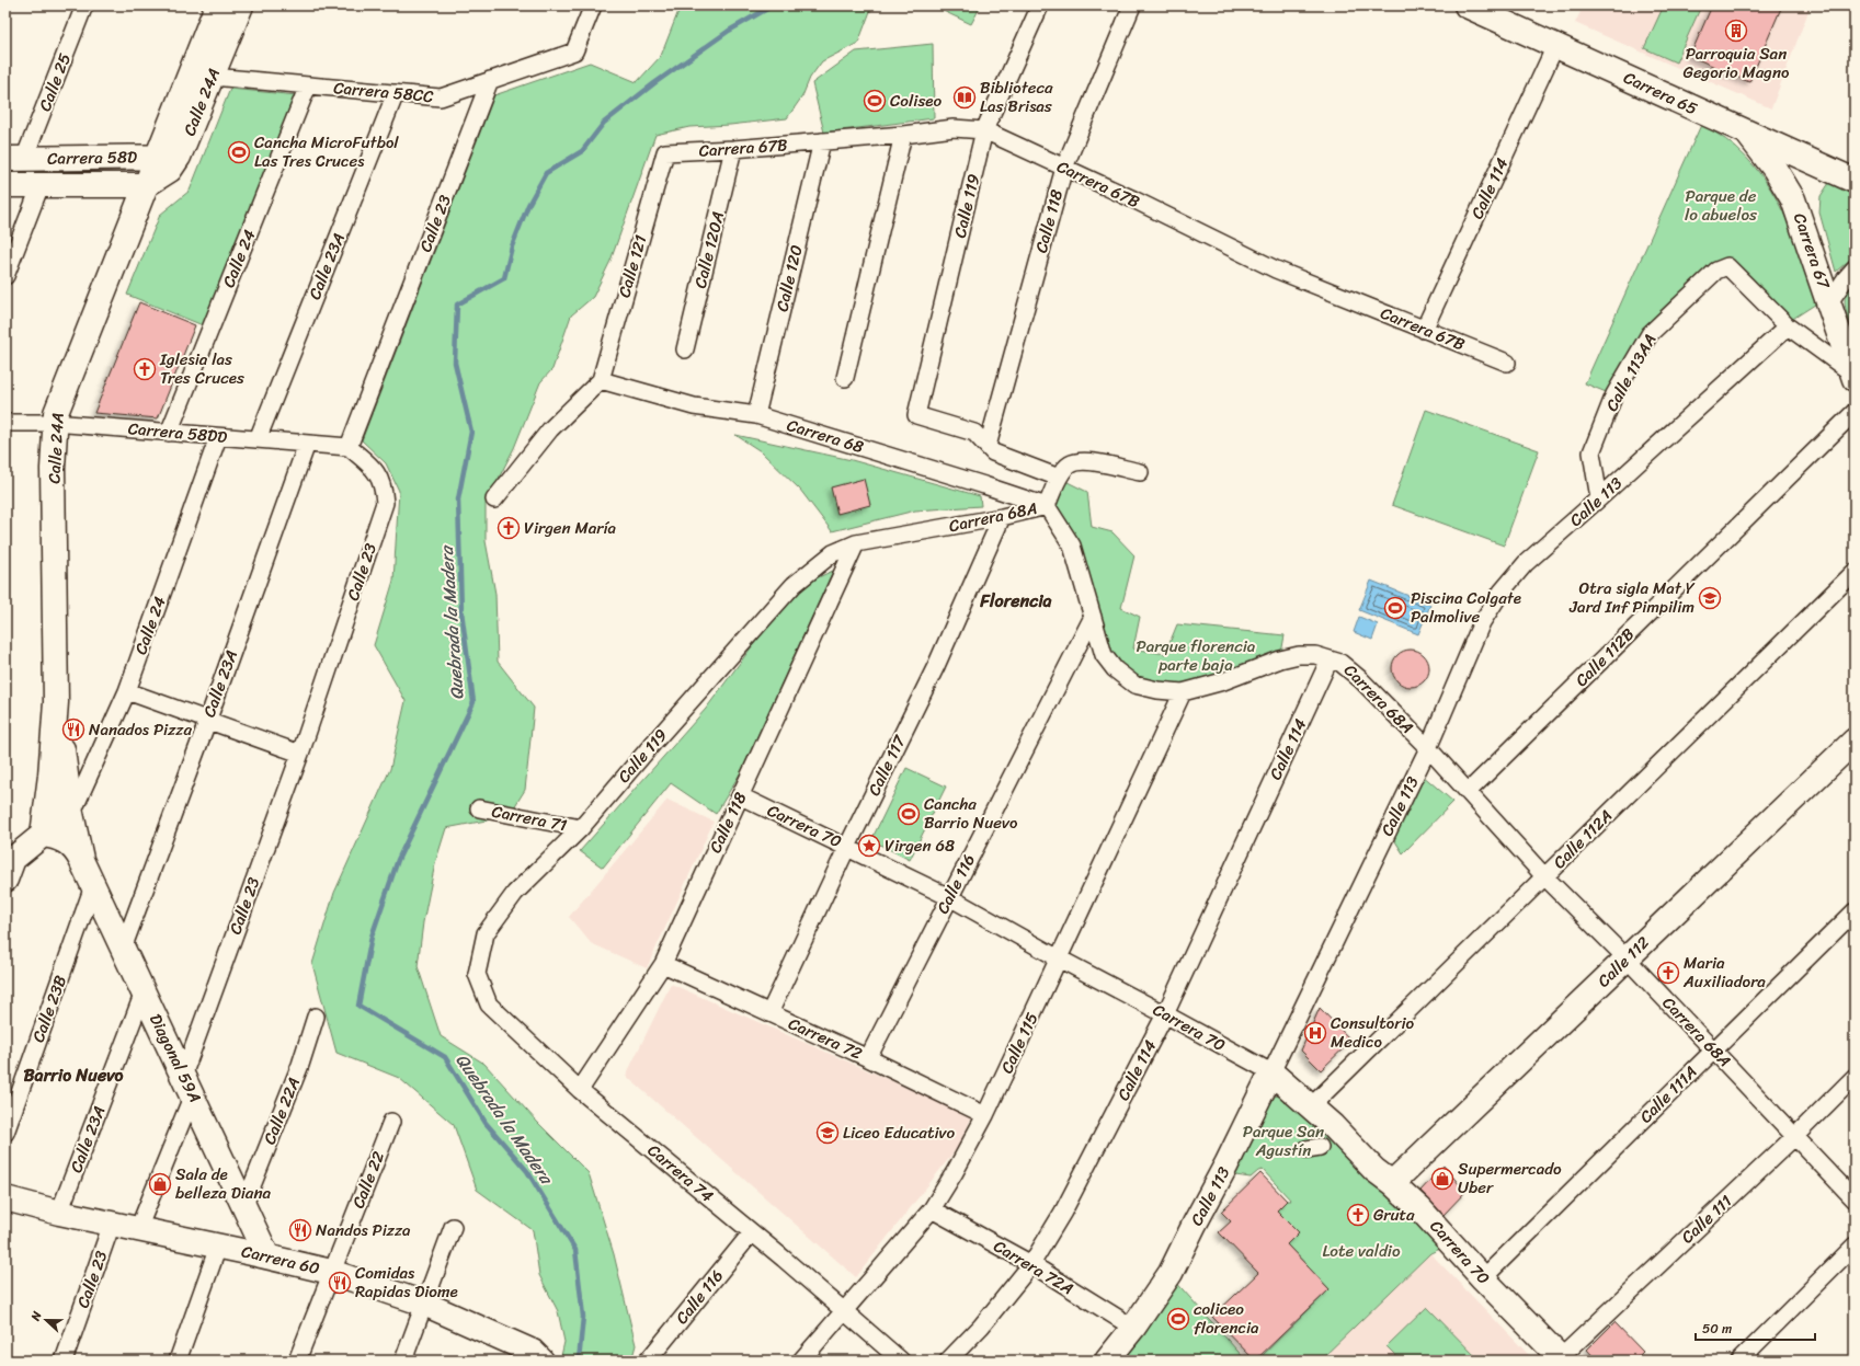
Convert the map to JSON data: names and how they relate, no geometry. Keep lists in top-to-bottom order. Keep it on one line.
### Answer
{"streets":{"main road":["Carrera 65","Calle 24A","Carrera 58D","Carrera 67","Calle 113","Carrera 70","Calle 112","Diagonal 59A","Carrera 60"],"street":["Calle 25","Carrera 58CC","Carrera 67B","Calle 114","Calle 119","Calle 118","Calle 23","Calle 120A","Calle 24","Calle 23A","Calle 121","Calle 120","Calle 113AA","Carrera 58DD","Carrera 68","Carrera 68A","Calle 112B","Calle 117","Carrera 71","Calle 112A","Calle 116","Calle 23B","Carrera 72","Calle 115","Calle 111A","Calle 22A","Carrera 74","Calle 22","Calle 111","Carrera 72A"]},"crossings":[["Calle 25","Carrera 58D"],["Carrera 58CC","Calle 24A"],["Carrera 58CC","Calle 23"],["Carrera 58CC","Calle 24"],["Carrera 58CC","Calle 23A"],["Carrera 65","Calle 114"],["Carrera 65","Carrera 67"],["Calle 24A","Carrera 58D"],["Calle 24A","Calle 24"],["Calle 24A","Carrera 58DD"],["Calle 24A","Diagonal 59A"],["Carrera 67B","Calle 114"],["Carrera 67B","Calle 119"],["Carrera 67B","Calle 118"],["Carrera 67B","Calle 120A"],["Carrera 67B","Calle 121"],["Carrera 67B","Calle 120"],["Calle 114","Carrera 68A"],["Calle 114","Carrera 70"],["Calle 114","Carrera 72A"],["Calle 119","Calle 118"],["Calle 119","Carrera 68A"],["Calle 119","Carrera 71"],["Calle 119","Carrera 74"],["Calle 118","Carrera 68A"],["Calle 118","Carrera 70"],["Calle 118","Carrera 72"],["Calle 118","Carrera 74"],["Calle 23","Carrera 58DD"],["Calle 23","Diagonal 59A"],["Calle 23","Carrera 60"],["Calle 24","Carrera 58DD"],["Calle 24","Diagonal 59A"],["Calle 23A","Carrera 58DD"],["Calle 23A","Diagonal 59A"],["Calle 23A","Carrera 60"],["Calle 121","Carrera 68"],["Calle 120","Carrera 68"],["Calle 113AA","Calle 113"],["Carrera 68","Carrera 68A"],["Calle 113","Carrera 68A"],["Calle 113","Carrera 70"],["Calle 113","Carrera 72A"],["Carrera 68A","Calle 112B"],["Carrera 68A","Calle 117"],["Carrera 68A","Calle 112A"],["Carrera 68A","Calle 116"],["Carrera 68A","Calle 112"],["Carrera 68A","Calle 115"],["Carrera 68A","Calle 111A"],["Carrera 68A","Calle 111"],["Calle 117","Carrera 70"],["Calle 117","Carrera 72"],["Carrera 70","Calle 112A"],["Carrera 70","Calle 116"],["Carrera 70","Calle 112"],["Carrera 70","Calle 115"],["Carrera 70","Calle 111A"],["Carrera 70","Calle 111"],["Calle 116","Carrera 72"],["Calle 116","Carrera 74"],["Calle 23B","Diagonal 59A"],["Carrera 72","Calle 115"],["Calle 115","Carrera 74"],["Calle 115","Carrera 72A"],["Diagonal 59A","Calle 22A"],["Diagonal 59A","Carrera 60"],["Calle 22","Carrera 60"]],"districts":["Florencia","Barrio Nuevo"],"water":["Quebrada la Madera"],"parks":["Parque de lo abuelos","Parque florencia parte baja","Parque San Agustín","Lote valdio"],"places":{"building":["Parroquia San Gegorio Magno"],"library":["Biblioteca Las Brisas"],"sports":["Coliseo","Cancha MicroFutbol Las Tres Cruces","Piscina Colgate Palmolive","Cancha Barrio Nuevo","coliceo florencia"],"church":["Iglesia las Tres Cruces","Virgen María","Maria Auxiliadora","Gruta"],"school or university":["Otra sigla Mat Y Jard Inf Pimpilim","Liceo Educativo"],"restaurant":["Nanados Pizza","Nandos Pizza","Comidas Rapidas Diome"],"place":["Virgen 68"],"hospital":["Consultorio Medico"],"shop":["Supermercado Uber","Sala de belleza Diana"]},"scale_bar":"50 m","north":"left"}
